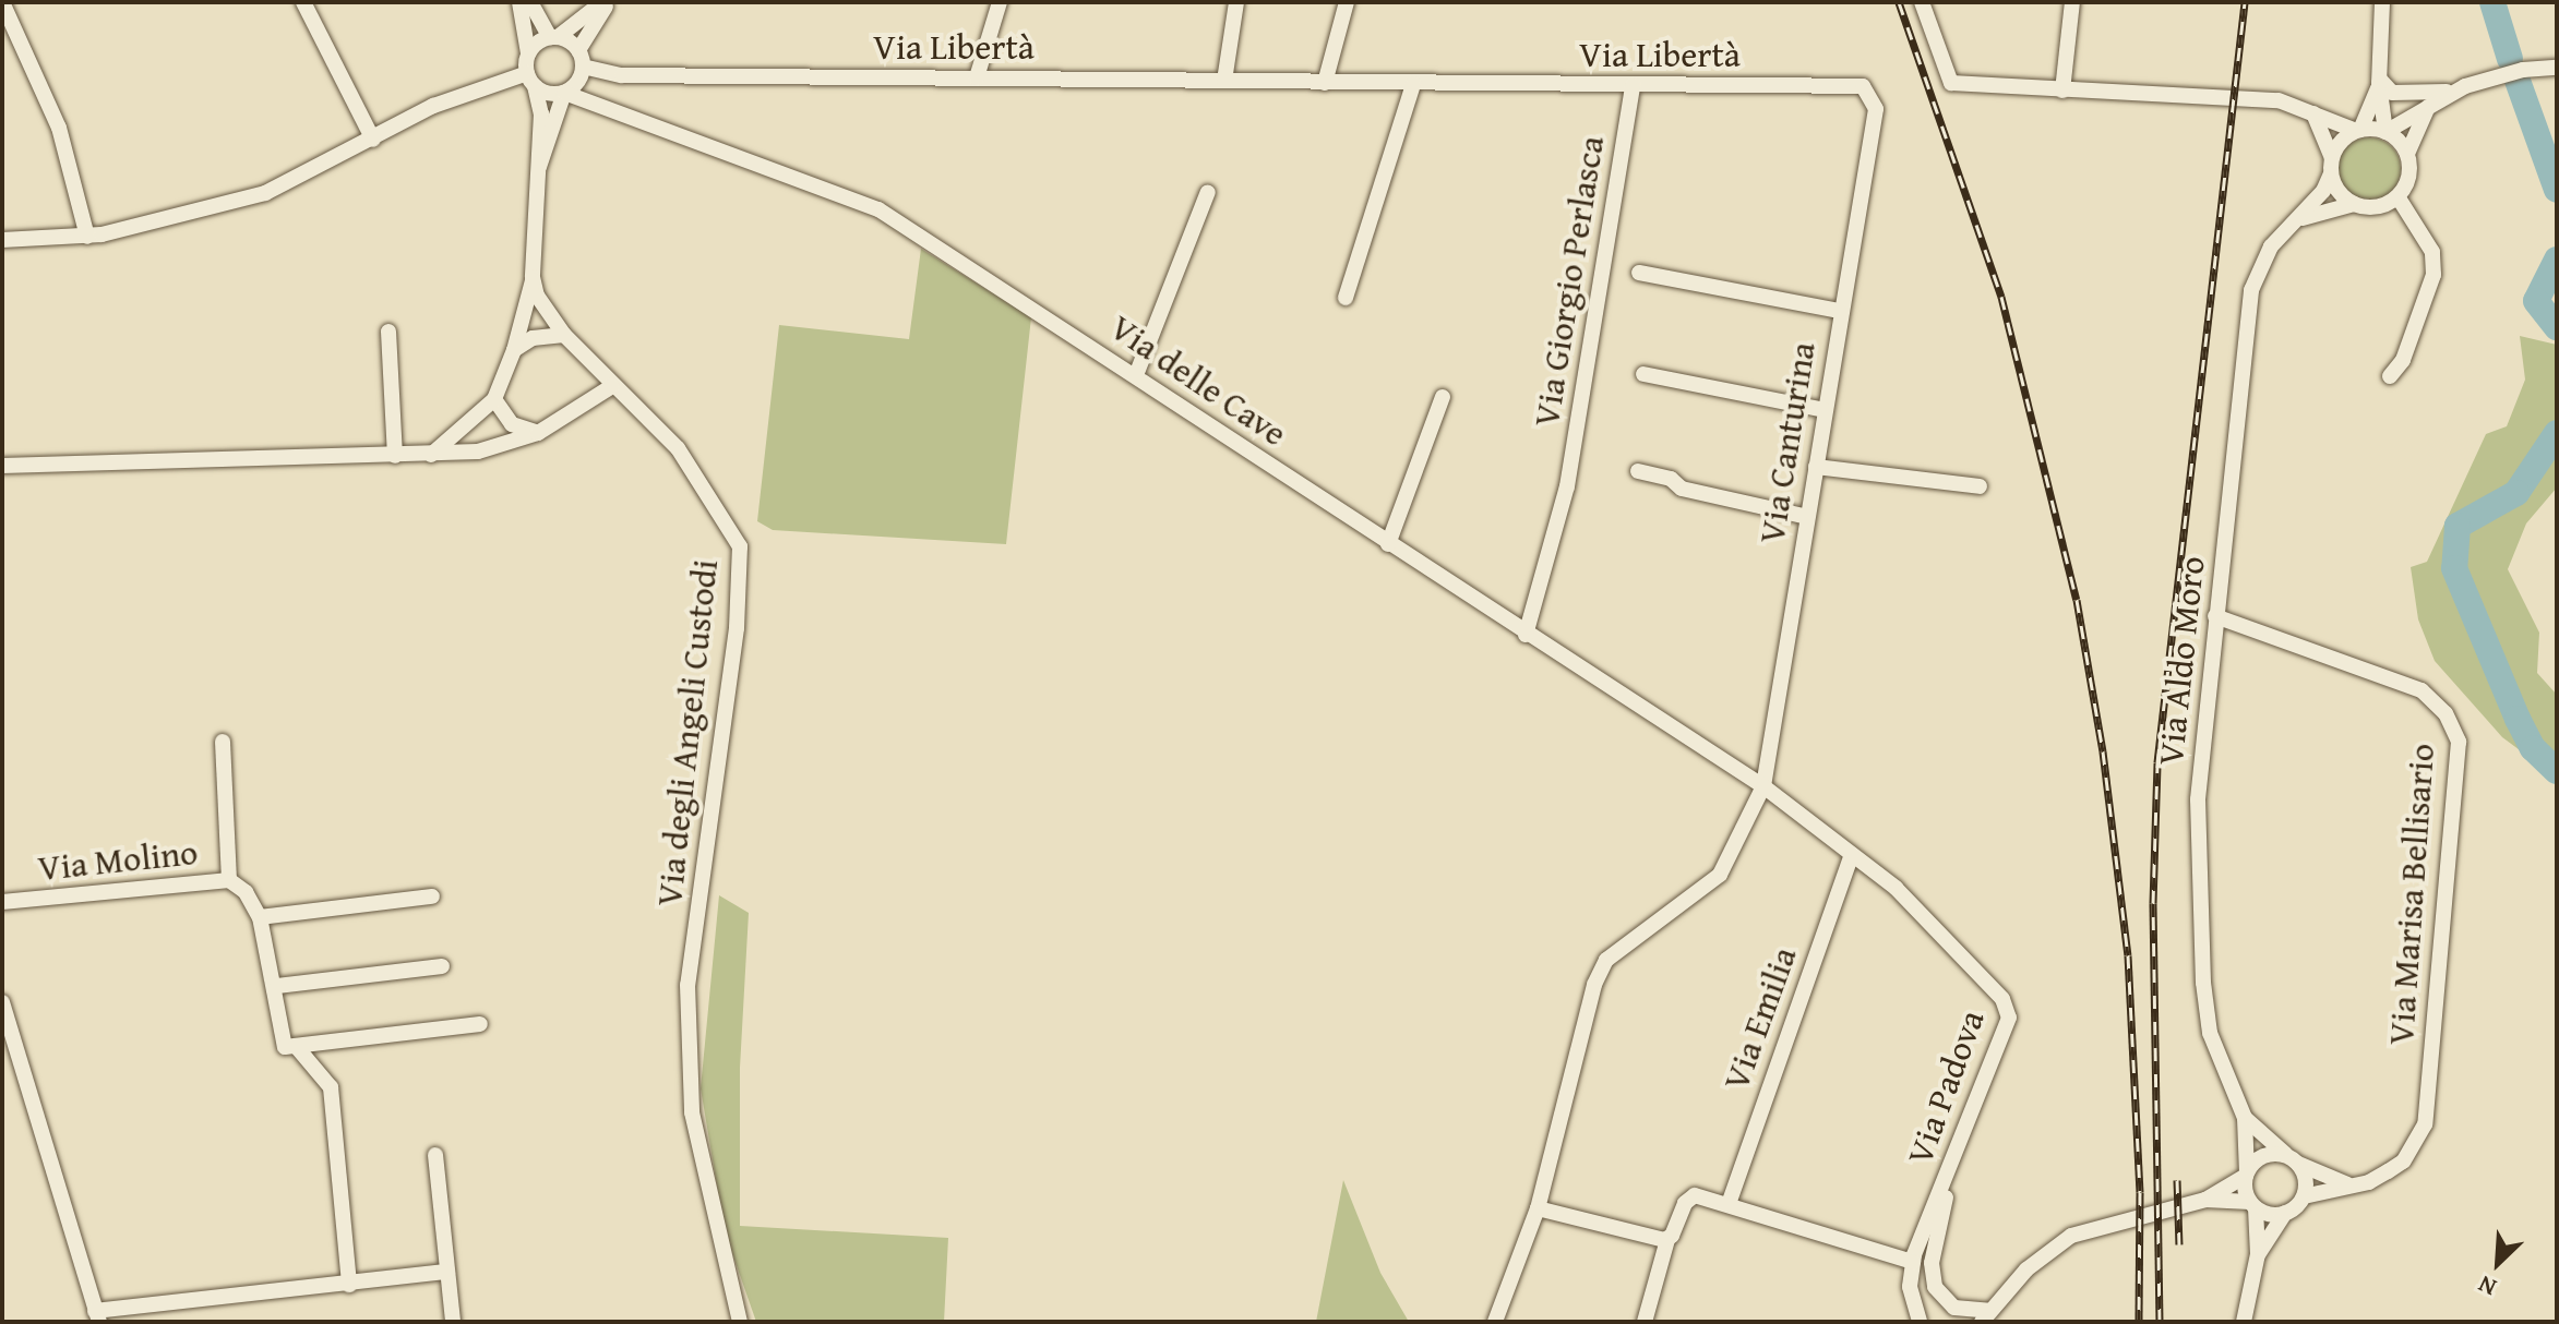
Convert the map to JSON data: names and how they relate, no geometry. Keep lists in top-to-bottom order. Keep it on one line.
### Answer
{"streets":{"street":["Via Libertà","Via Giorgio Perlasca","Via delle Cave","Via Canturina","Via Aldo Moro","Via degli Angeli Custodi","Via Molino","Via Marisa Bellisario","Via Emilia","Via Padova"]},"crossings":[["Via Libertà","Via Giorgio Perlasca"],["Via Libertà","Via delle Cave"],["Via Libertà","Via Canturina"],["Via Libertà","Via degli Angeli Custodi"],["Via Giorgio Perlasca","Via delle Cave"],["Via delle Cave","Via Canturina"],["Via delle Cave","Via degli Angeli Custodi"],["Via delle Cave","Via Padova"],["Via Canturina","Via Padova"],["Via Aldo Moro","Via Marisa Bellisario"],["Via Emilia","Via Padova"]],"north":"bottom left"}
